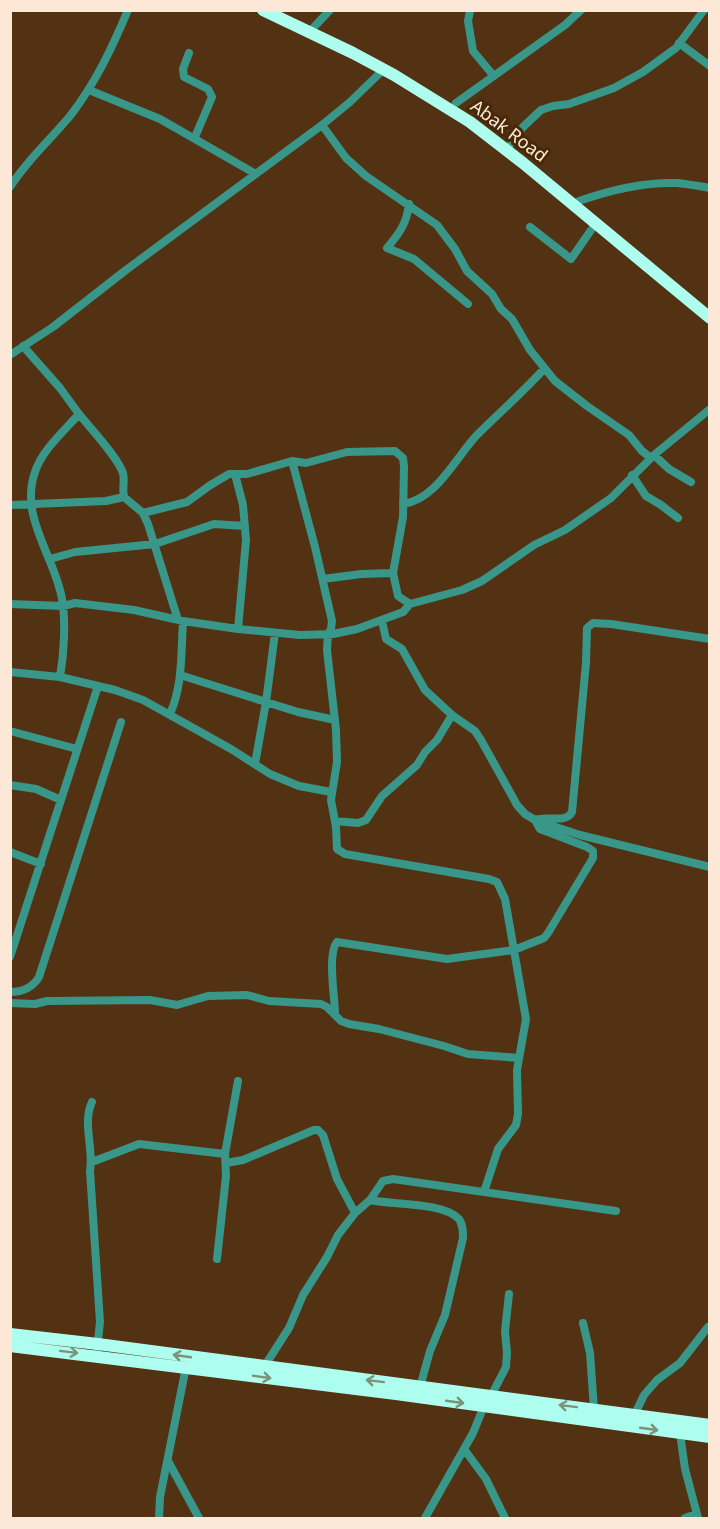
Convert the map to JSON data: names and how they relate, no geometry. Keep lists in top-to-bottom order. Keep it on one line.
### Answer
{"streets":{"highway":["Abak Road"]}}
